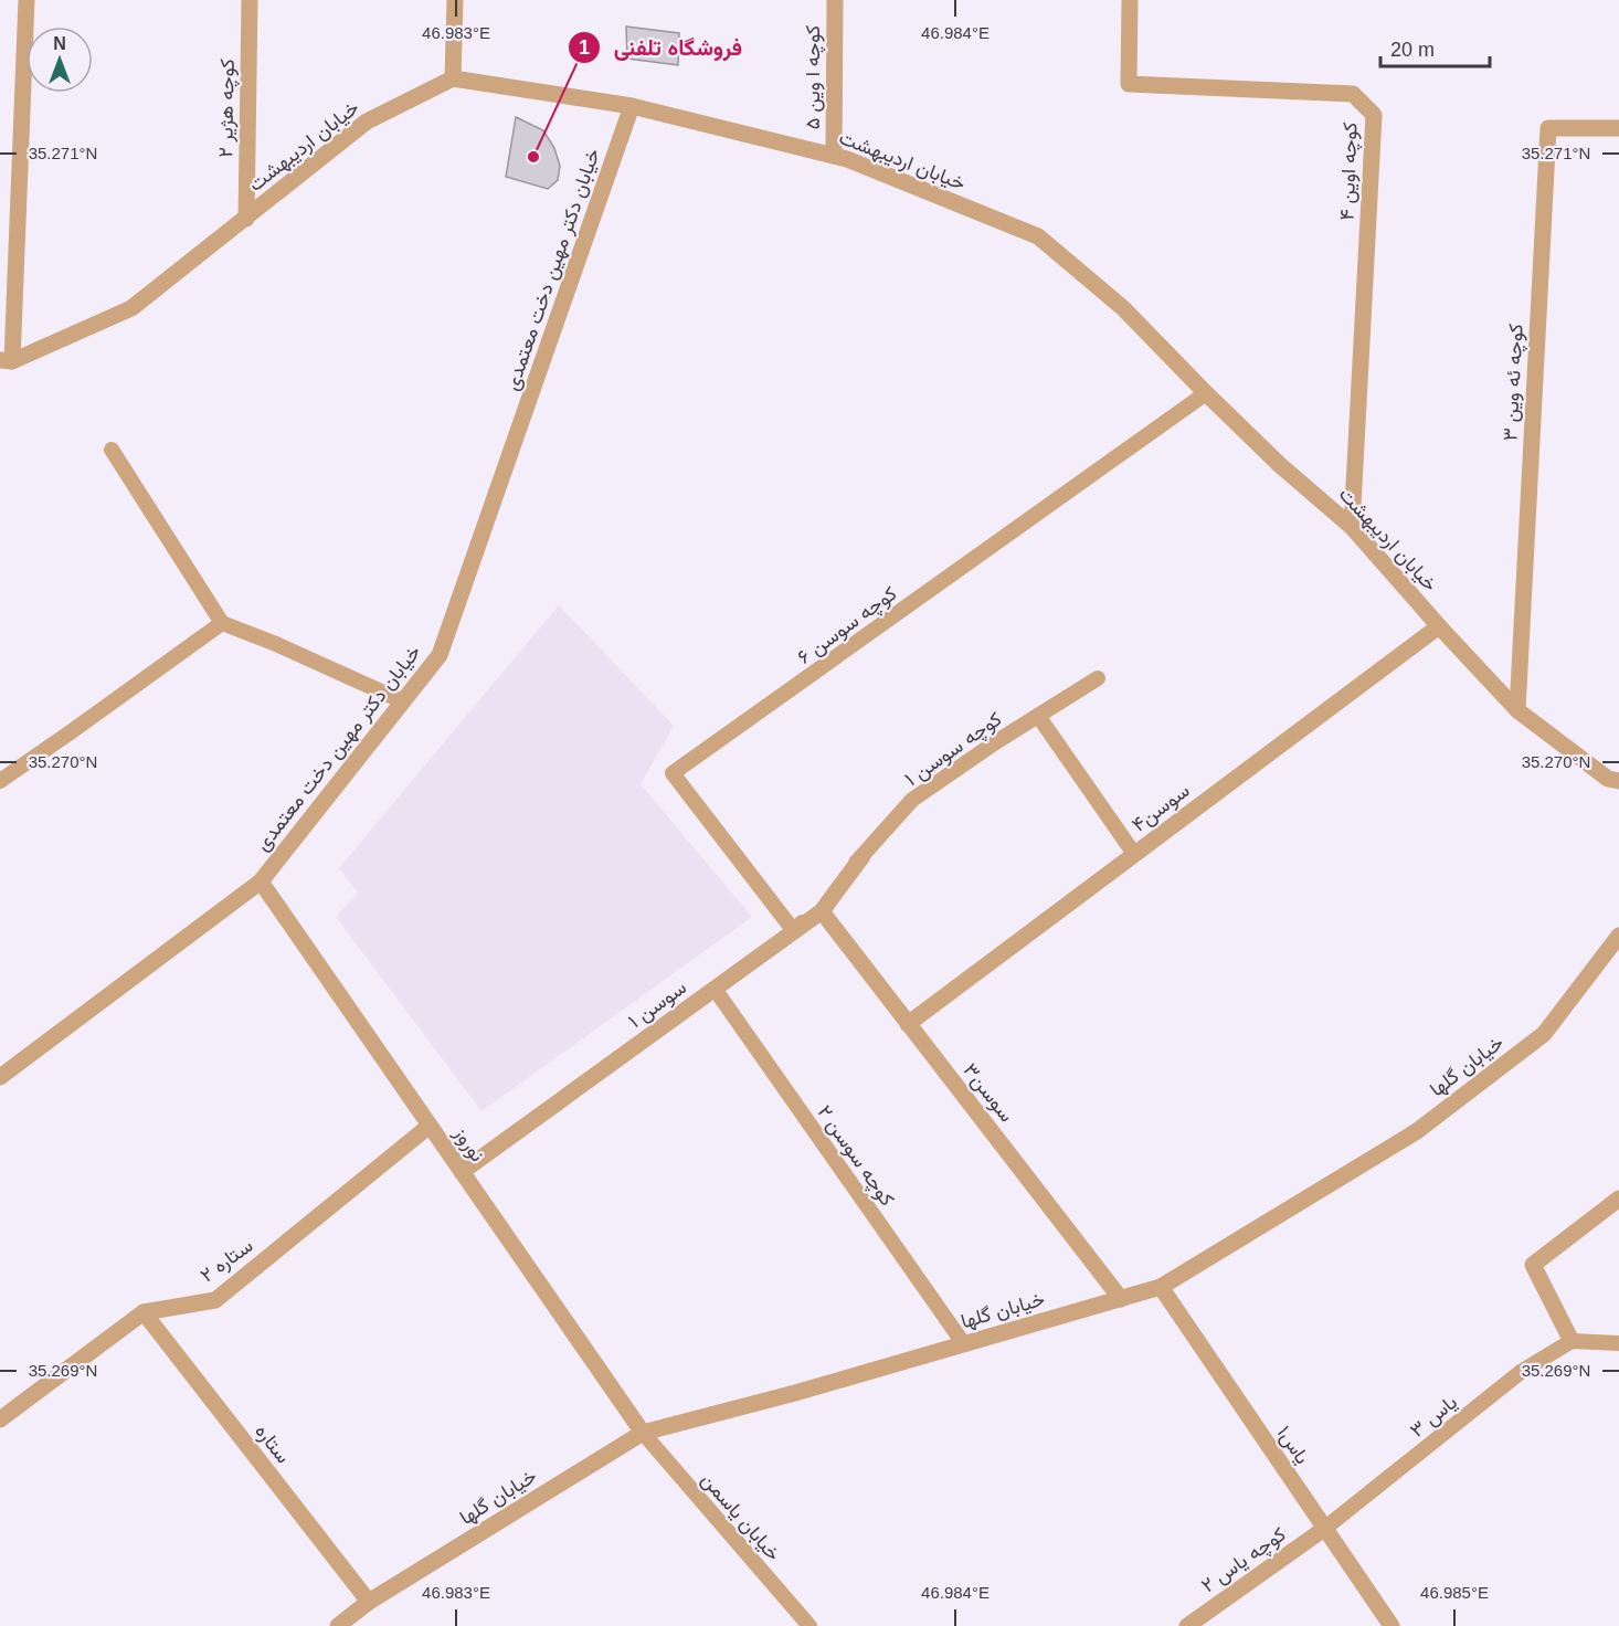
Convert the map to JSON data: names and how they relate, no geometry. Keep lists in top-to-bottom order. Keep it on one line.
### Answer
{"streets":{"street":["کوچه ا وین ۵","کوچه هژیر ۲","خیابان اردیبهشت","کوچه اوین ۴","خیابان دکتر مهین دخت معتمدی","کوچه ئه وین ۳","سوسن۴","سوسن ۱","خیابان گلها","سوسن۳","نوروز","ستاره ۲","ستاره","یاس۱","کوچه یاس ۲"],"lane":["کوچه سوسن ۶","کوچه سوسن ۱","کوچه سوسن ۲","یاس ۳","خیابان یاسمن"]},"crossings":[["کوچه ا وین ۵","خیابان اردیبهشت"],["کوچه هژیر ۲","خیابان اردیبهشت"],["خیابان اردیبهشت","کوچه اوین ۴"],["خیابان اردیبهشت","خیابان دکتر مهین دخت معتمدی"],["خیابان اردیبهشت","کوچه ئه وین ۳"],["خیابان اردیبهشت","کوچه سوسن ۶"],["خیابان اردیبهشت","سوسن۴"],["خیابان دکتر مهین دخت معتمدی","نوروز"],["کوچه سوسن ۶","کوچه سوسن ۱"],["کوچه سوسن ۶","سوسن ۱"],["کوچه سوسن ۱","سوسن ۱"],["سوسن۴","سوسن۳"],["سوسن ۱","سوسن۳"],["سوسن ۱","نوروز"],["سوسن ۱","کوچه سوسن ۲"],["خیابان گلها","سوسن۳"],["خیابان گلها","نوروز"],["خیابان گلها","کوچه سوسن ۲"],["خیابان گلها","ستاره"],["خیابان گلها","یاس۱"],["خیابان گلها","خیابان یاسمن"],["نوروز","ستاره ۲"],["نوروز","خیابان یاسمن"],["ستاره ۲","ستاره"],["یاس ۳","یاس۱"],["یاس ۳","کوچه یاس ۲"],["یاس۱","کوچه یاس ۲"]],"places":["فروشگاه تلفنی"],"scale_bar":"20 m","north":"top","coordinates":["46.983°E","46.984°E","35.271°N","35.270°N","35.269°N","46.985°E"]}
